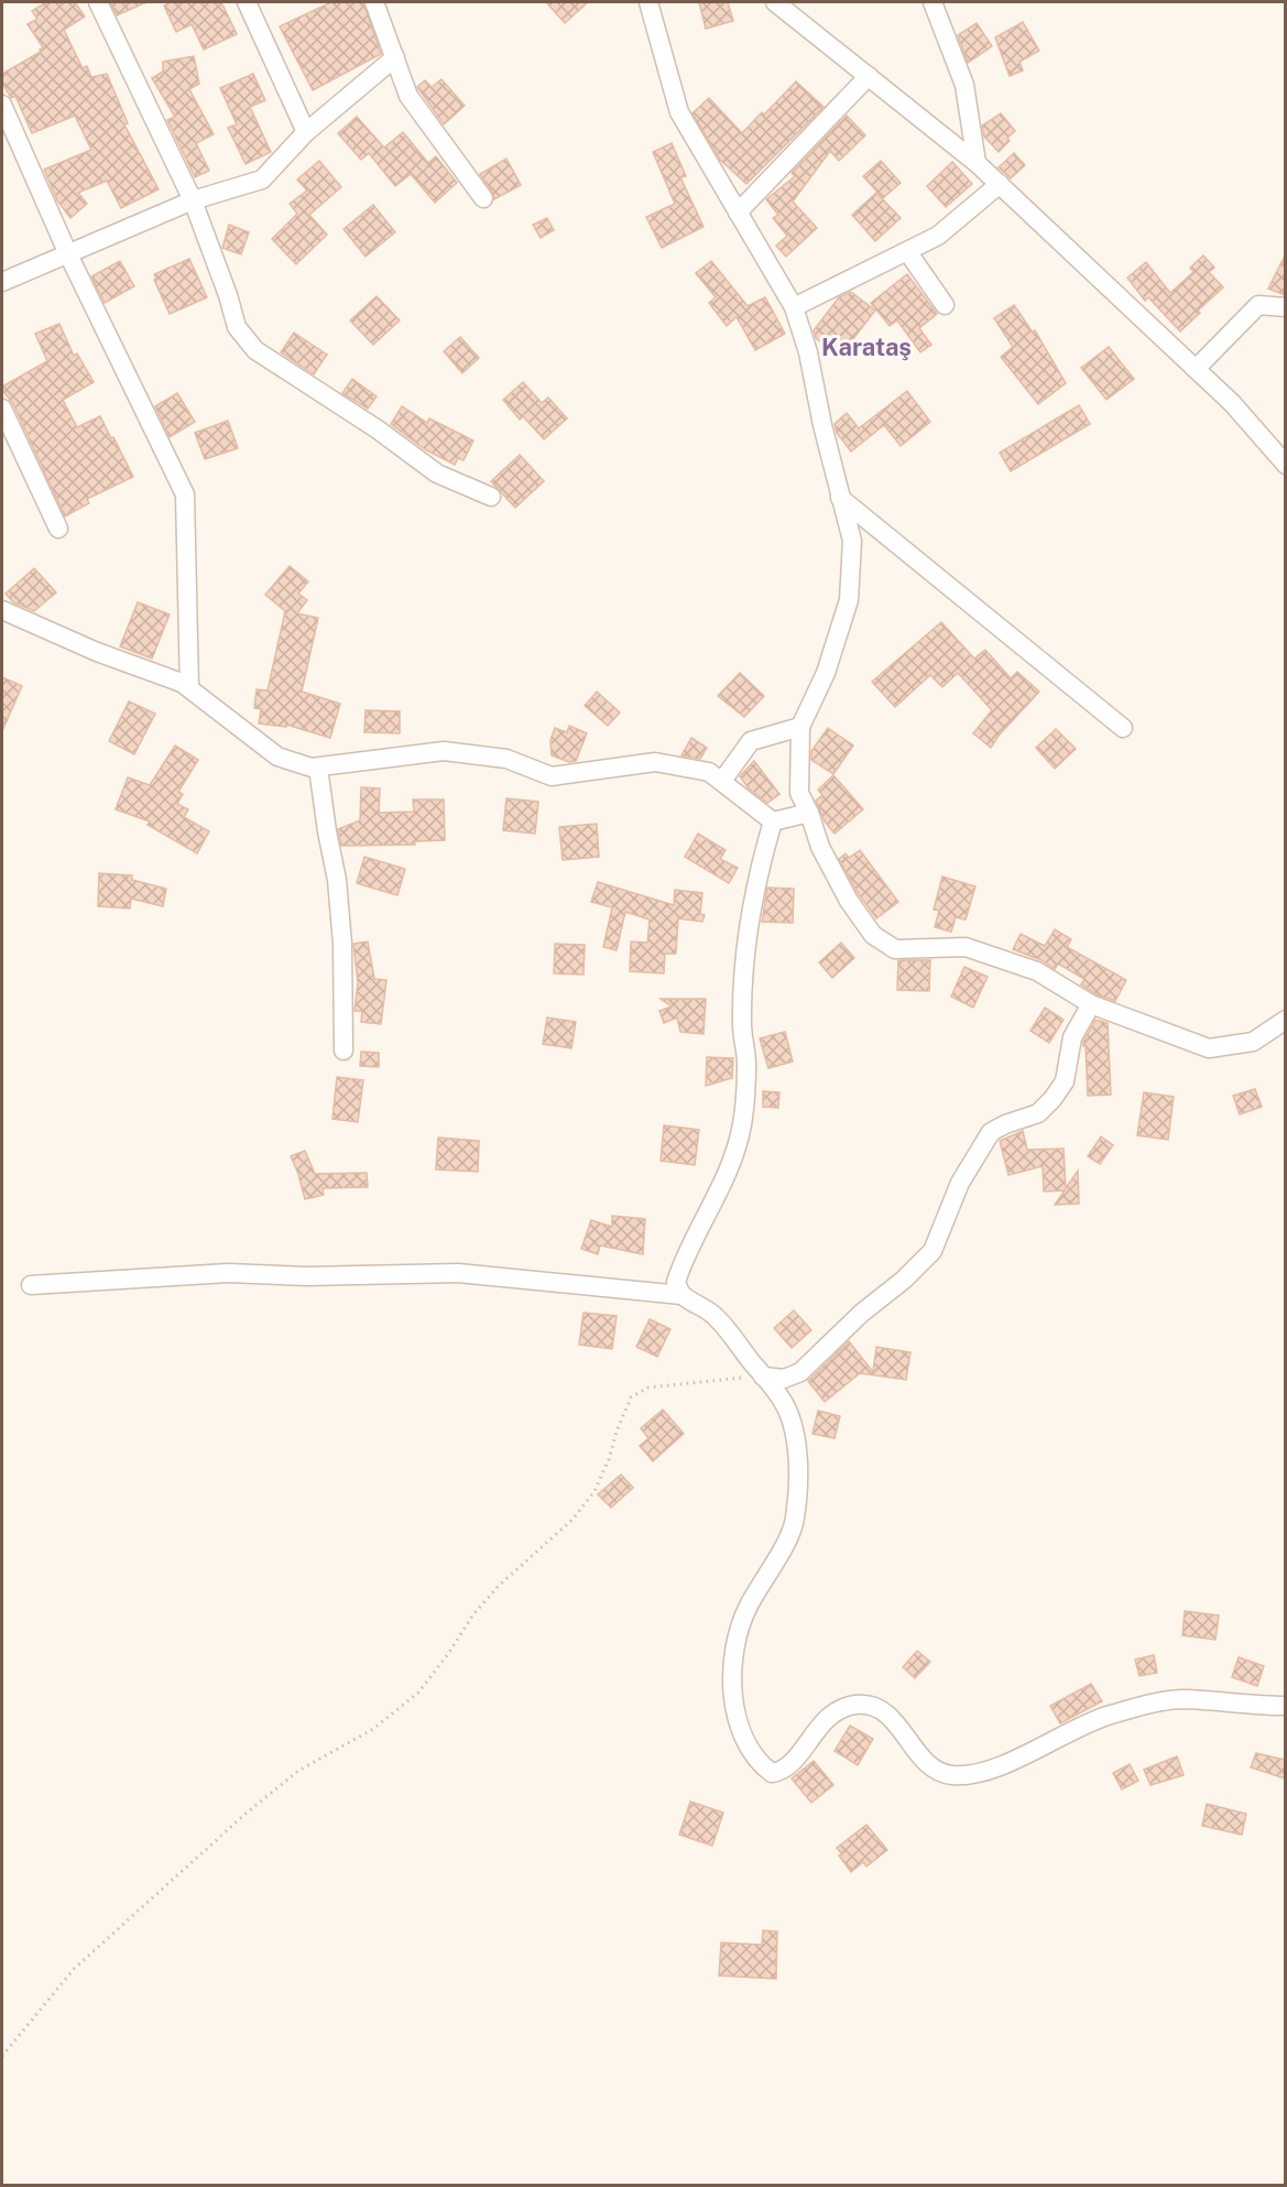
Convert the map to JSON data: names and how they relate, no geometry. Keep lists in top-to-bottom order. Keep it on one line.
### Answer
{"districts":["Karataş"]}
